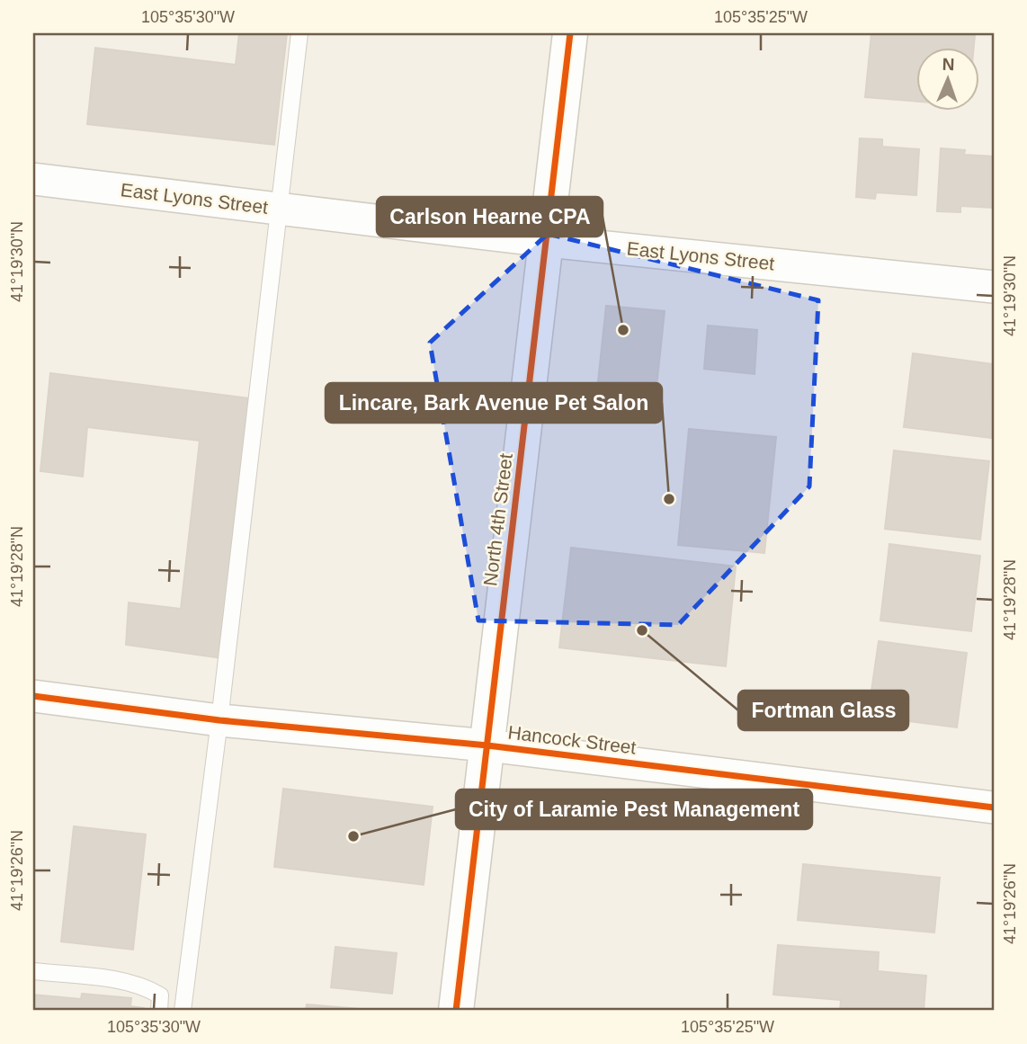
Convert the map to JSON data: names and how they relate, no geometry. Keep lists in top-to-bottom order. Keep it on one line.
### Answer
{"streets":{"street":["East Lyons Street","North 4th Street","Hancock Street"]},"crossings":[["East Lyons Street","North 4th Street"],["North 4th Street","Hancock Street"]],"places":["Carlson Hearne CPA","Lincare, Bark Avenue Pet Salon","Fortman Glass","City of Laramie Pest Management"],"north":"top","coordinates":["105°35'30\"W","105°35'25\"W","41°19'30\"N","41°19'28\"N","41°19'26\"N"]}
